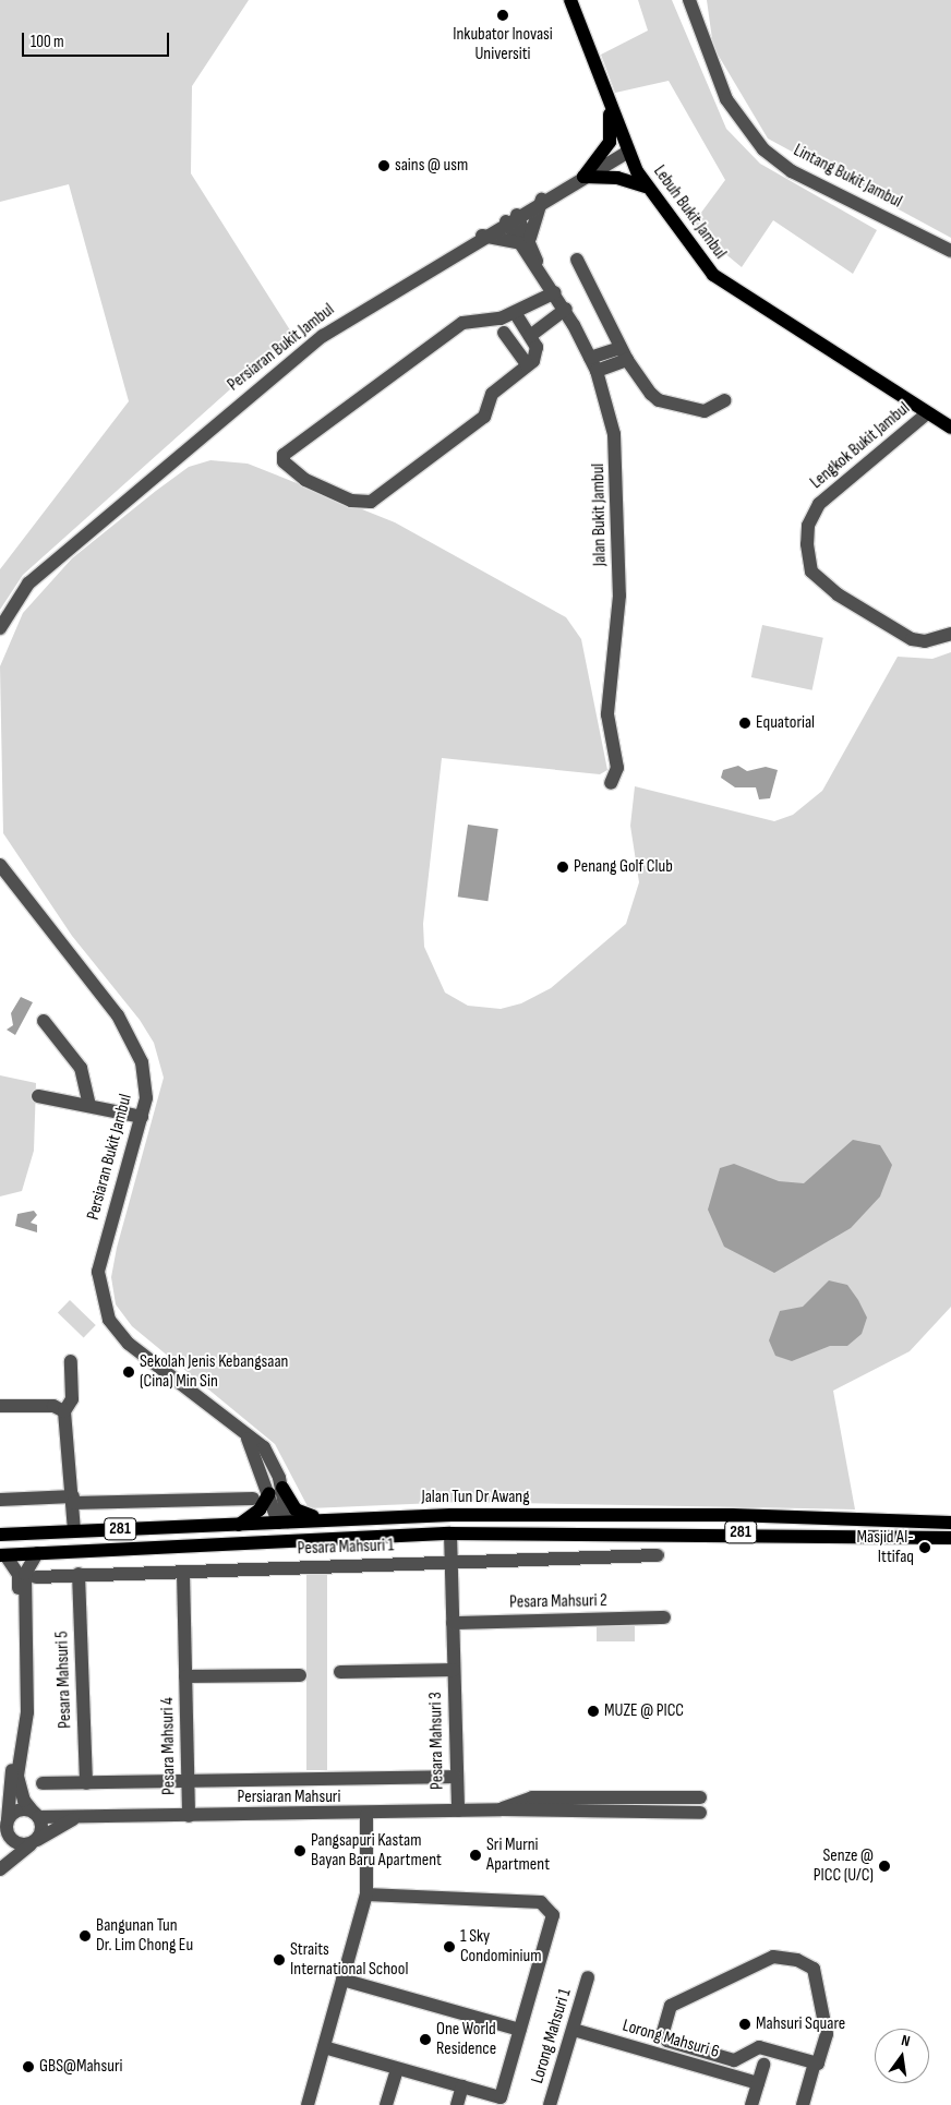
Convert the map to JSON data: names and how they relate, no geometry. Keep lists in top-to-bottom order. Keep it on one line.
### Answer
{"streets":{"main road":["Lebuh Bukit Jambul","Jalan Tun Dr Awang","281"],"street":["Lintang Bukit Jambul","Persiaran Bukit Jambul","Lengkok Bukit Jambul","Jalan Bukit Jambul","Pesara Mahsuri 1","Pesara Mahsuri 2","Pesara Mahsuri 5","Pesara Mahsuri 3","Pesara Mahsuri 4","Persiaran Mahsuri","Lorong Mahsuri 1","Lorong Mahsuri 6"]},"crossings":[["Lebuh Bukit Jambul","Persiaran Bukit Jambul"],["Lebuh Bukit Jambul","Lengkok Bukit Jambul"],["Persiaran Bukit Jambul","Jalan Bukit Jambul"],["Persiaran Bukit Jambul","Jalan Tun Dr Awang"],["Jalan Tun Dr Awang","Pesara Mahsuri 3"],["Pesara Mahsuri 1","Pesara Mahsuri 5"],["Pesara Mahsuri 1","Pesara Mahsuri 3"],["Pesara Mahsuri 1","Pesara Mahsuri 4"],["Pesara Mahsuri 2","Pesara Mahsuri 3"],["Pesara Mahsuri 3","Persiaran Mahsuri"],["Pesara Mahsuri 4","Persiaran Mahsuri"],["Lorong Mahsuri 1","Lorong Mahsuri 6"]],"places":["Inkubator Inovasi Universiti","sains @ usm","Equatorial","Penang Golf Club","Sekolah Jenis Kebangsaan (Cina) Min Sin","Masjid Al- Ittifaq","MUZE @ PICC","Pangsapuri Kastam Bayan Baru Apartment","Sri Murni Apartment","Senze @ PICC (U/C)","Bangunan Tun Dr. Lim Chong Eu","1 Sky Condominium","Straits International School","Mahsuri Square","One World Residence","GBS@Mahsuri"],"scale_bar":"100 m","north":"top"}
